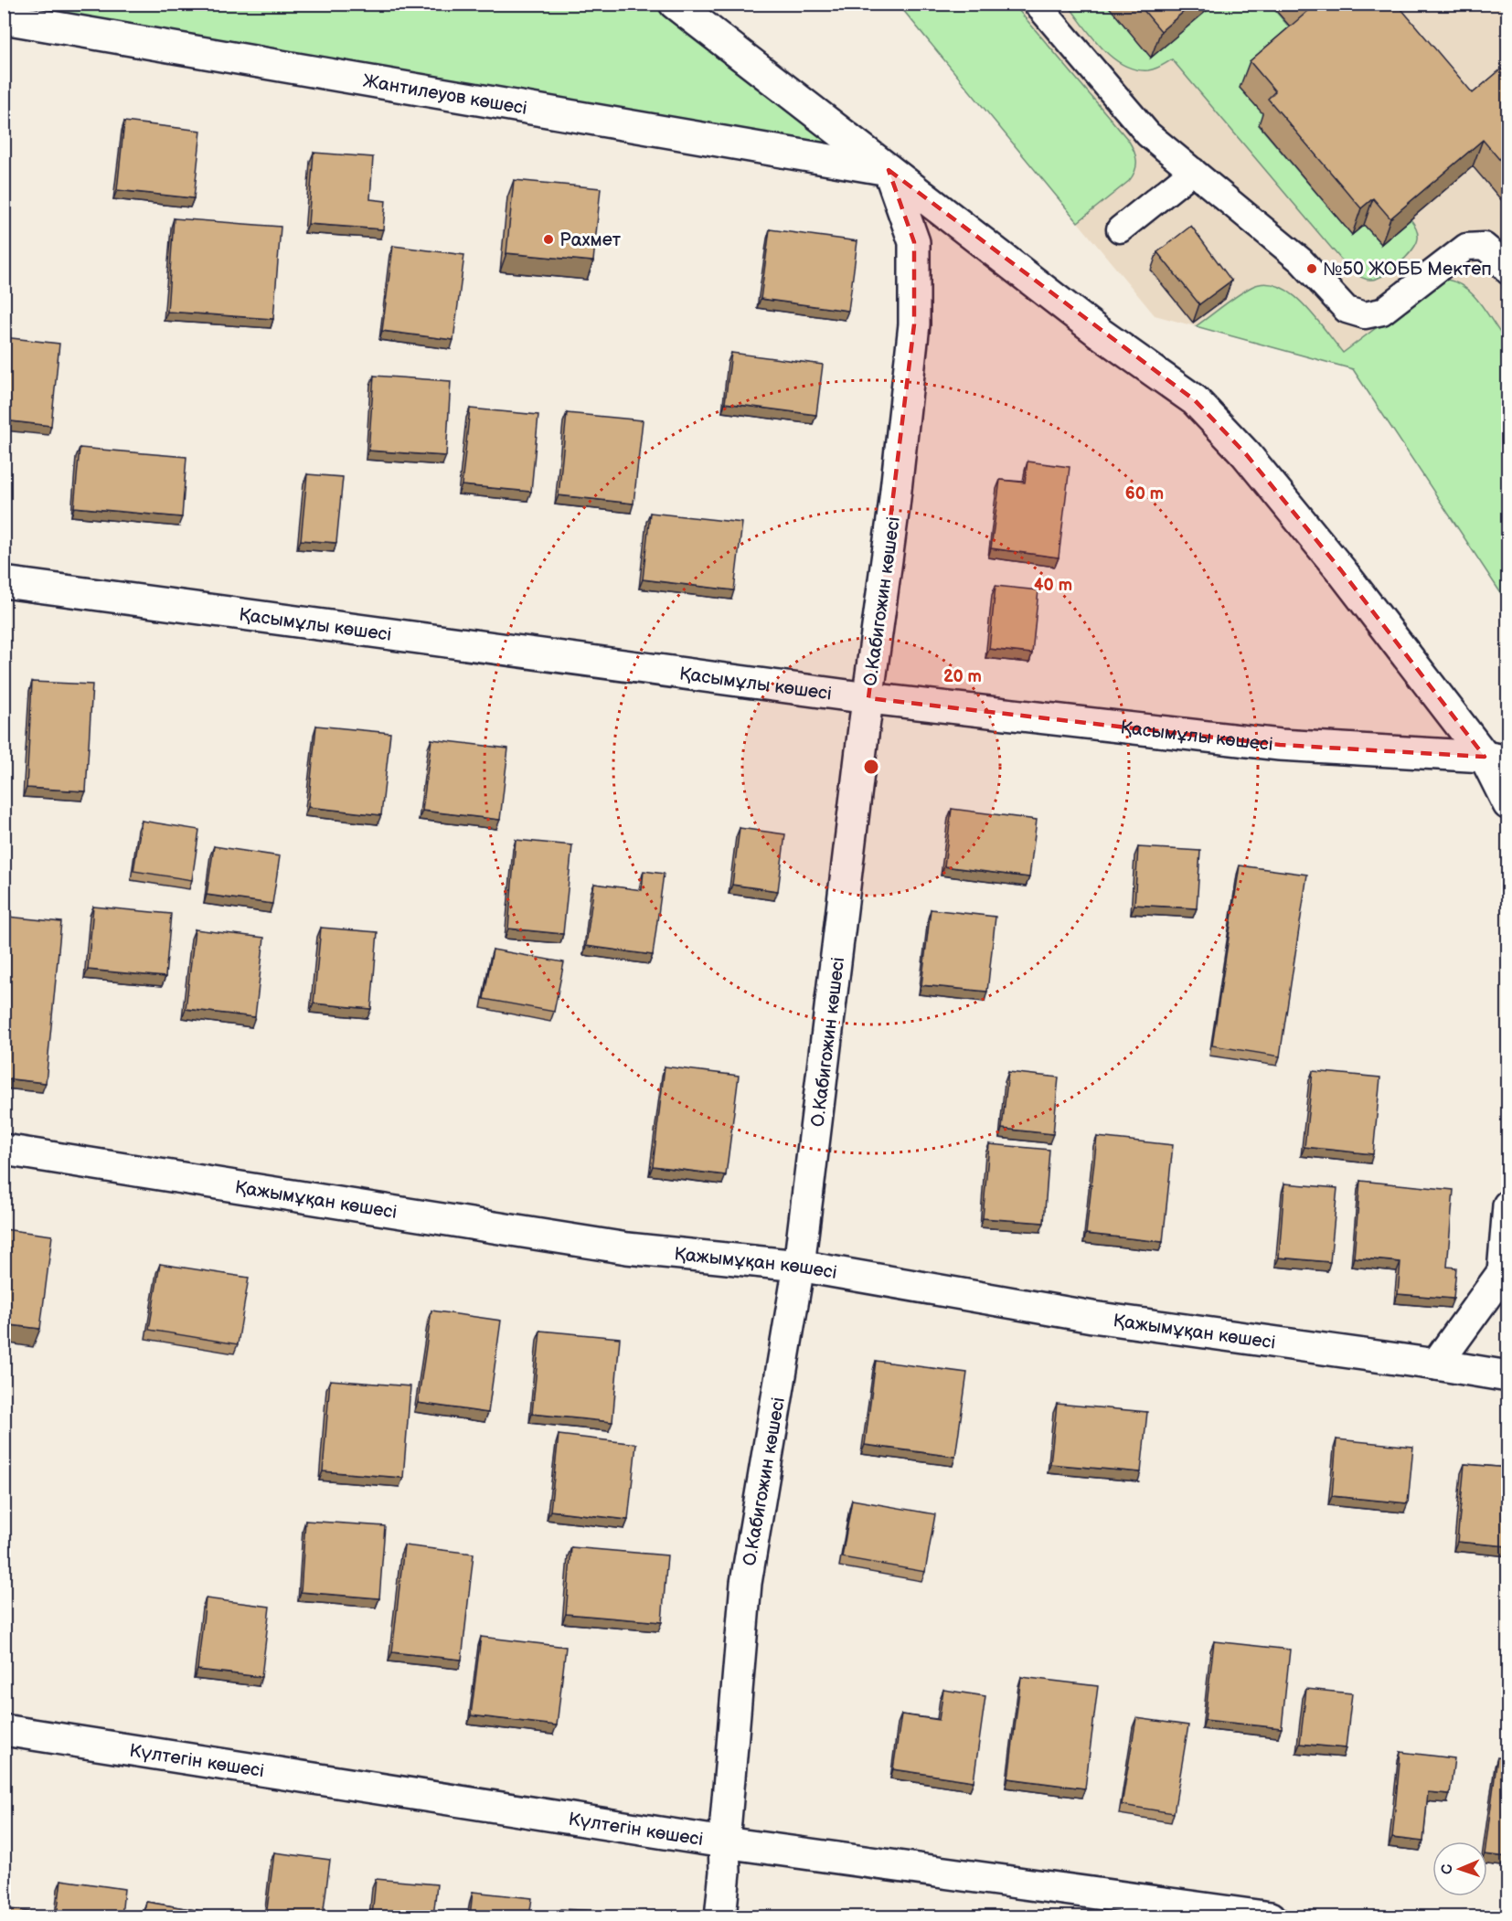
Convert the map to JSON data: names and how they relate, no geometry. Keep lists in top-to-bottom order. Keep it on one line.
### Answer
{"streets":{"street":["Жантилеуов көшесі","О.Кабигожин көшесі","Қасымұлы көшесі","Қажымұқан көшесі","Күлтегін көшесі"]},"crossings":[["Жантилеуов көшесі","О.Кабигожин көшесі"],["О.Кабигожин көшесі","Қасымұлы көшесі"],["О.Кабигожин көшесі","Қажымұқан көшесі"],["О.Кабигожин көшесі","Күлтегін көшесі"]],"places":["Рахмет","№50 ЖОББ Мектеп"],"north":"left","rings":["60 m","40 m","20 m"]}
